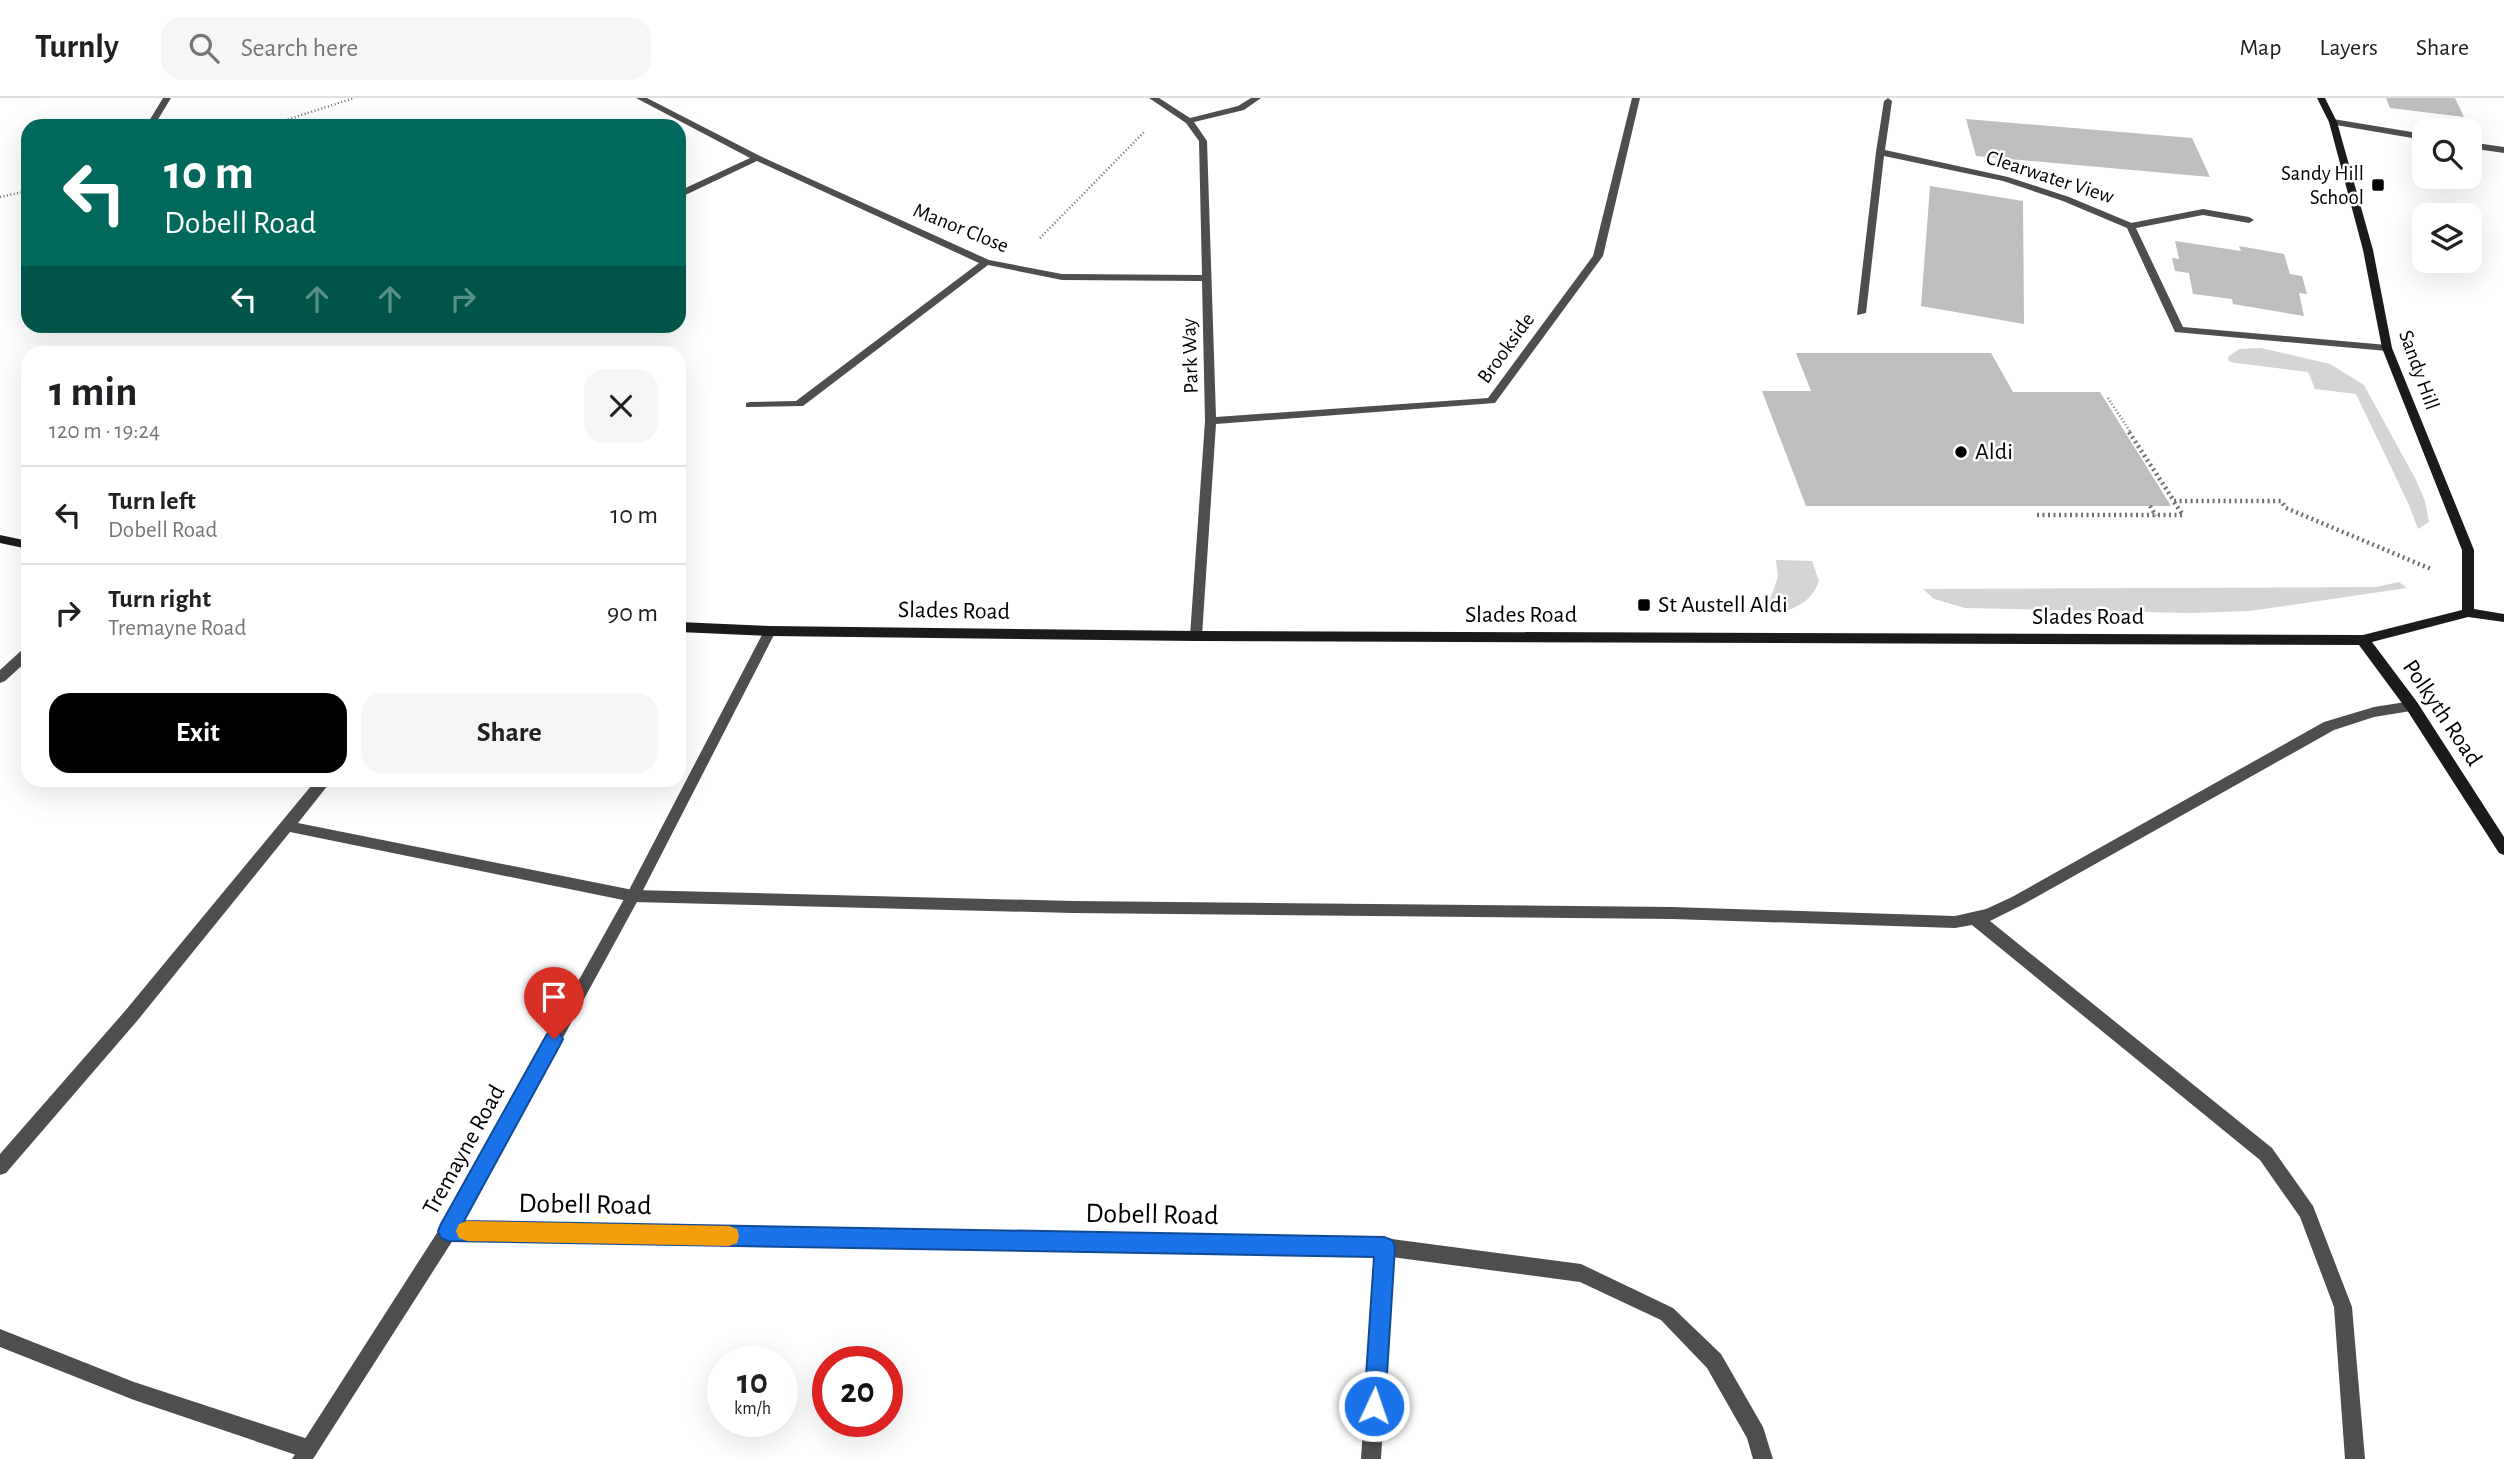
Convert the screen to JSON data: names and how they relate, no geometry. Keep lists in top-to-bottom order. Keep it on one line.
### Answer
{"streets":{"street":["Clearwater View","Manor Close","Brookside","Park Way","Sandy Hill","Slades Road","Polkyth Road","Tremayne Road","Dobell Road"]},"crossings":[["Clearwater View","Sandy Hill"],["Manor Close","Park Way"],["Brookside","Park Way"],["Park Way","Slades Road"],["Sandy Hill","Slades Road"],["Slades Road","Polkyth Road"],["Slades Road","Tremayne Road"],["Tremayne Road","Dobell Road"]],"places":{"transit":["Sandy Hill School","St Austell Aldi"],"other":["Aldi"]},"page":{"header":"Turnly","search":"Search here","nav":["Map","Layers","Share"],"turn":["10 m","Dobell Road"],"heading":["1 min","120 m · 19:24"],"list":[{"name":"Turn left","note":"Dobell Road","value":"10 m"},{"name":"Turn right","note":"Tremayne Road","value":"90 m"}],"buttons":["Exit","Share"],"speed":"10 km/h","limit":"20"}}
